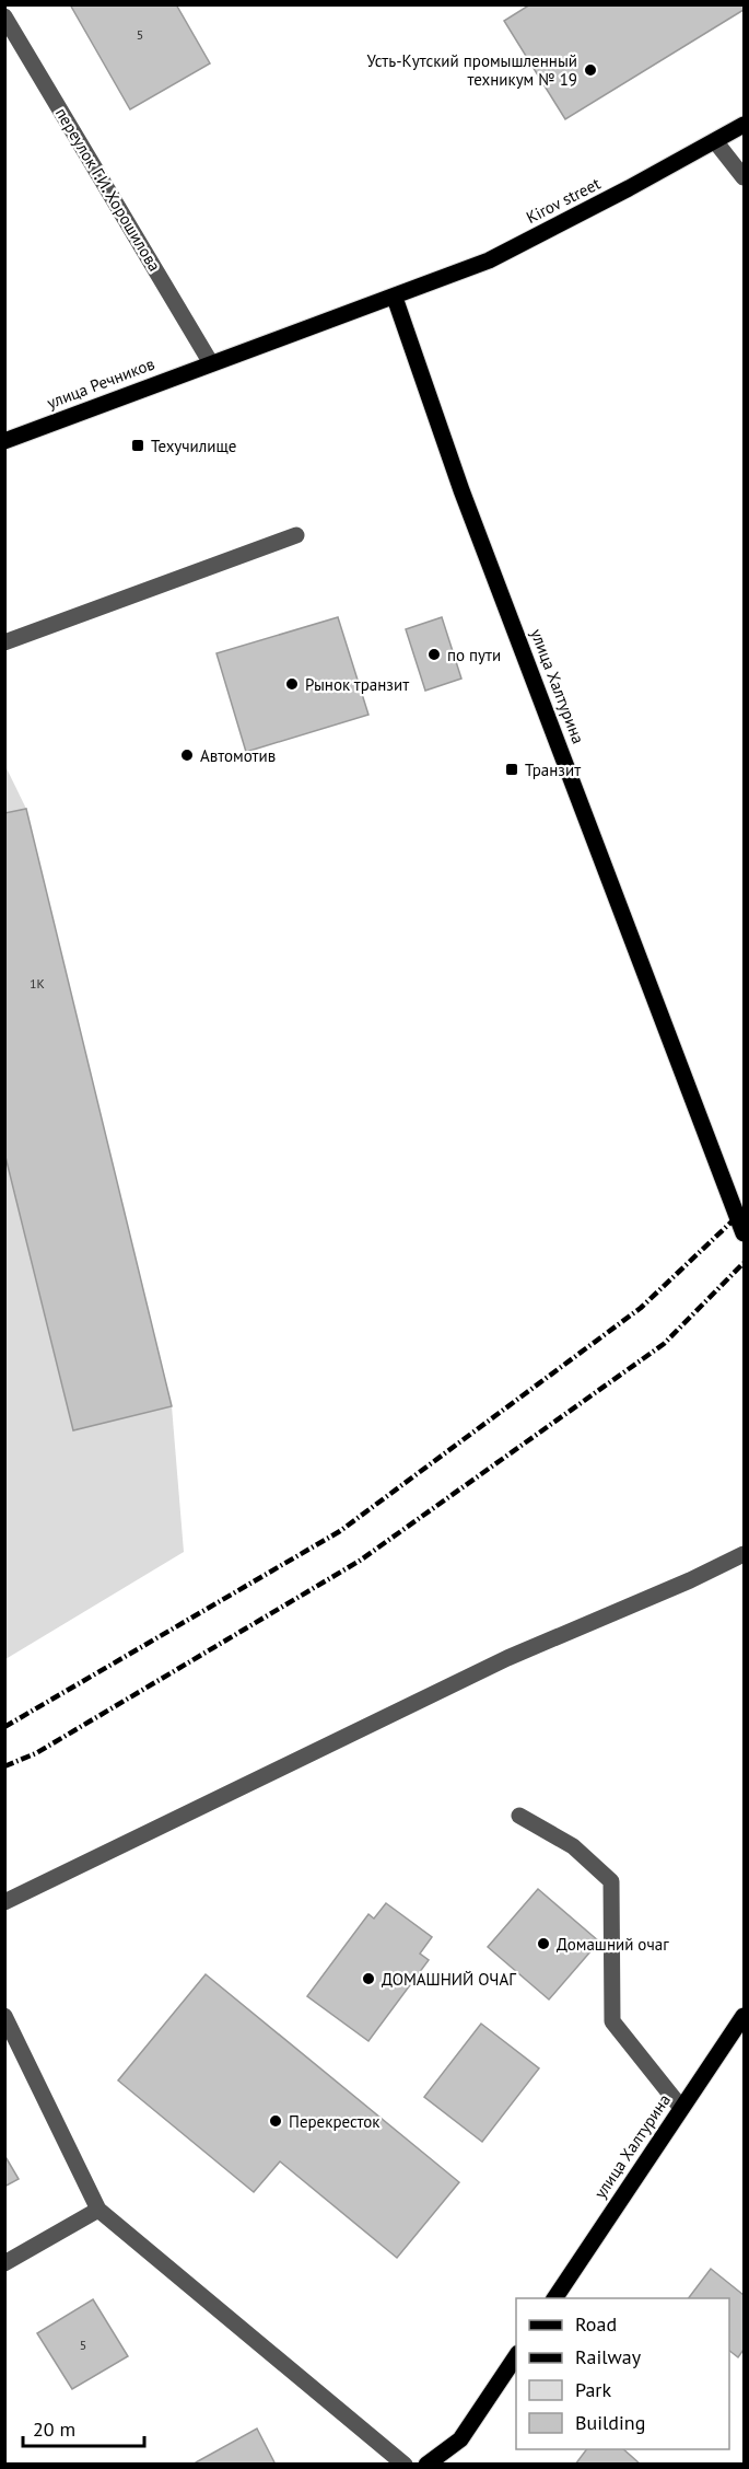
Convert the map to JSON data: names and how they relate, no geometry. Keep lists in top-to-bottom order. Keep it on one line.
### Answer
{"streets":{"main road":["Kirov street","улица Речников","улица Халтурина"],"street":["переулок Г.И. Хорошилова"]},"crossings":[["переулок Г.И. Хорошилова","Kirov street"],["переулок Г.И. Хорошилова","улица Речников"],["Kirov street","улица Речников"],["Kirov street","улица Халтурина"]],"places":{"other":["Усть-Кутский промышленный техникум № 19","по пути","Рынок транзит","Автомотив","Домашний очаг","ДОМАШНИЙ ОЧАГ","Перекресток"],"transit":["Техучилище","Транзит"]},"house_numbers":["5","1К","5"],"legend":["Road","Railway","Park","Building"],"scale_bar":"20 m"}
